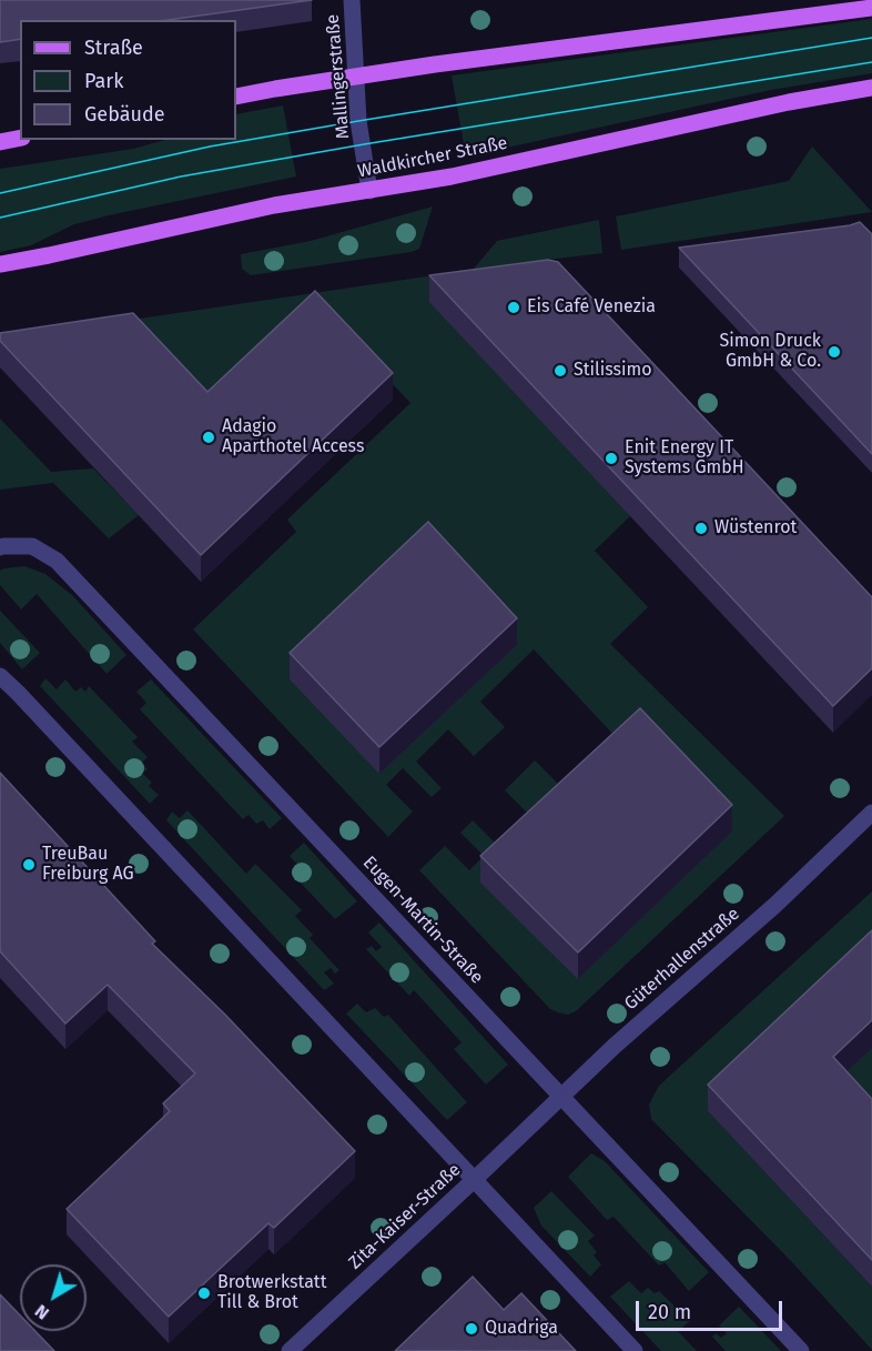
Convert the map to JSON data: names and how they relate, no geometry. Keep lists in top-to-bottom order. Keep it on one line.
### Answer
{"streets":{"main road":["Waldkircher Straße"],"street":["Mallingerstraße","Eugen-Martin-Straße","Güterhallenstraße","Zita-Kaiser-Straße"]},"crossings":[["Mallingerstraße","Waldkircher Straße"],["Eugen-Martin-Straße","Güterhallenstraße"],["Güterhallenstraße","Zita-Kaiser-Straße"]],"places":["Eis Café Venezia","Simon Druck GmbH & Co.","Stilissimo","Adagio Aparthotel Access","Enit Energy IT Systems GmbH","Wüstenrot","TreuBau Freiburg AG","Brotwerkstatt Till & Brot","Quadriga"],"legend":["Straße","Park","Gebäude"],"scale_bar":"20 m","north":"bottom left"}
